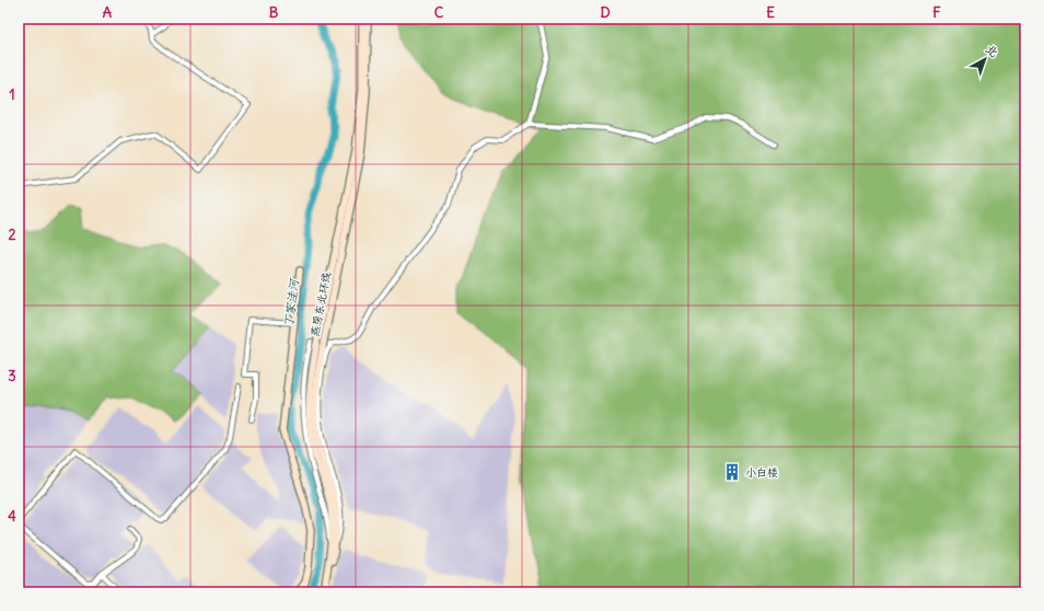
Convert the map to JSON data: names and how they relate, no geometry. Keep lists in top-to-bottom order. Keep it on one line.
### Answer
{"streets":{"main road":["燕房东北环线"]},"water":["丁家洼河"],"places":{"building":["小白楼"]},"north":"top right","grid":{"columns":["A","B","C","D","E","F"],"rows":["1","2","3","4"]}}
